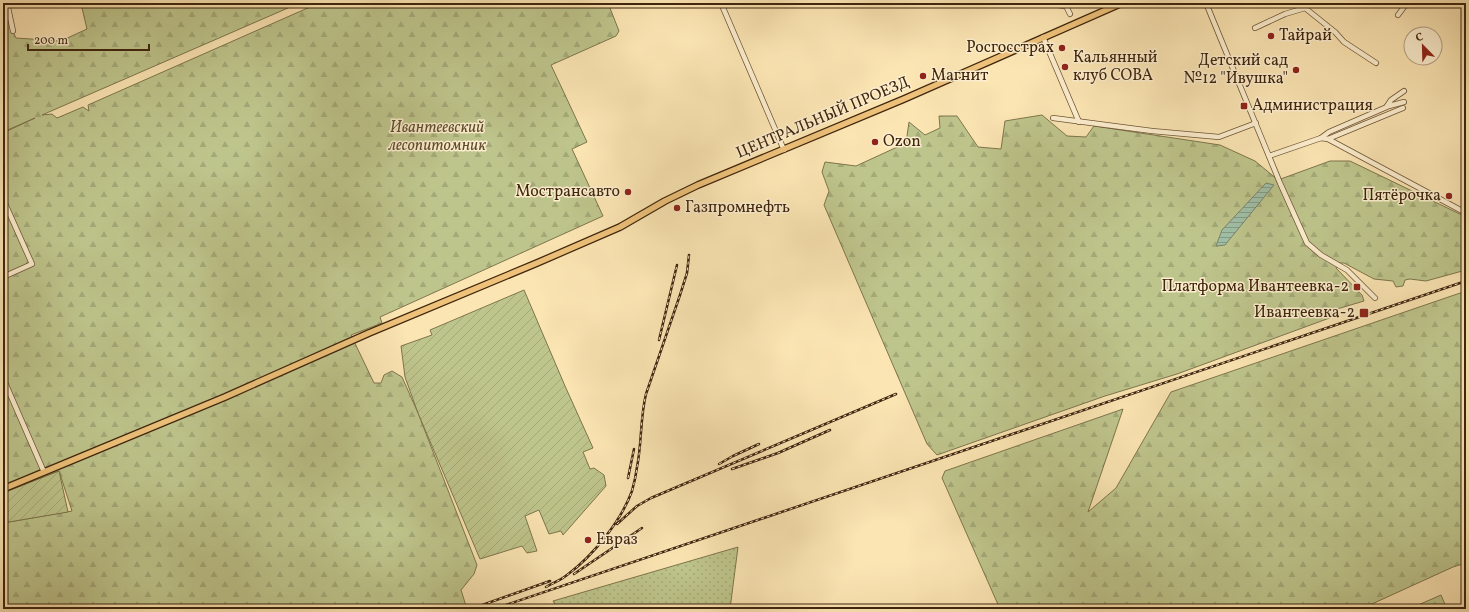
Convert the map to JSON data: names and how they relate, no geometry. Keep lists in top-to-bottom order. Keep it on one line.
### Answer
{"streets":{"main road":["ЦЕНТРАЛЬНЫЙ ПРОЕЗД"]},"parks":["Ивантеевский лесопитомник"],"places":{"other":["Тайрай","Росгосстрах","Кальянный клуб СОВА","Детский сад №12 \"Ивушка\"","Магнит","Ozon","Мострансавто","Пятёрочка","Газпромнефть","Евраз"],"transit":["Администрация","Платформа Ивантеевка-2","Ивантеевка-2"]},"scale_bar":"200 m","north":"top left"}
